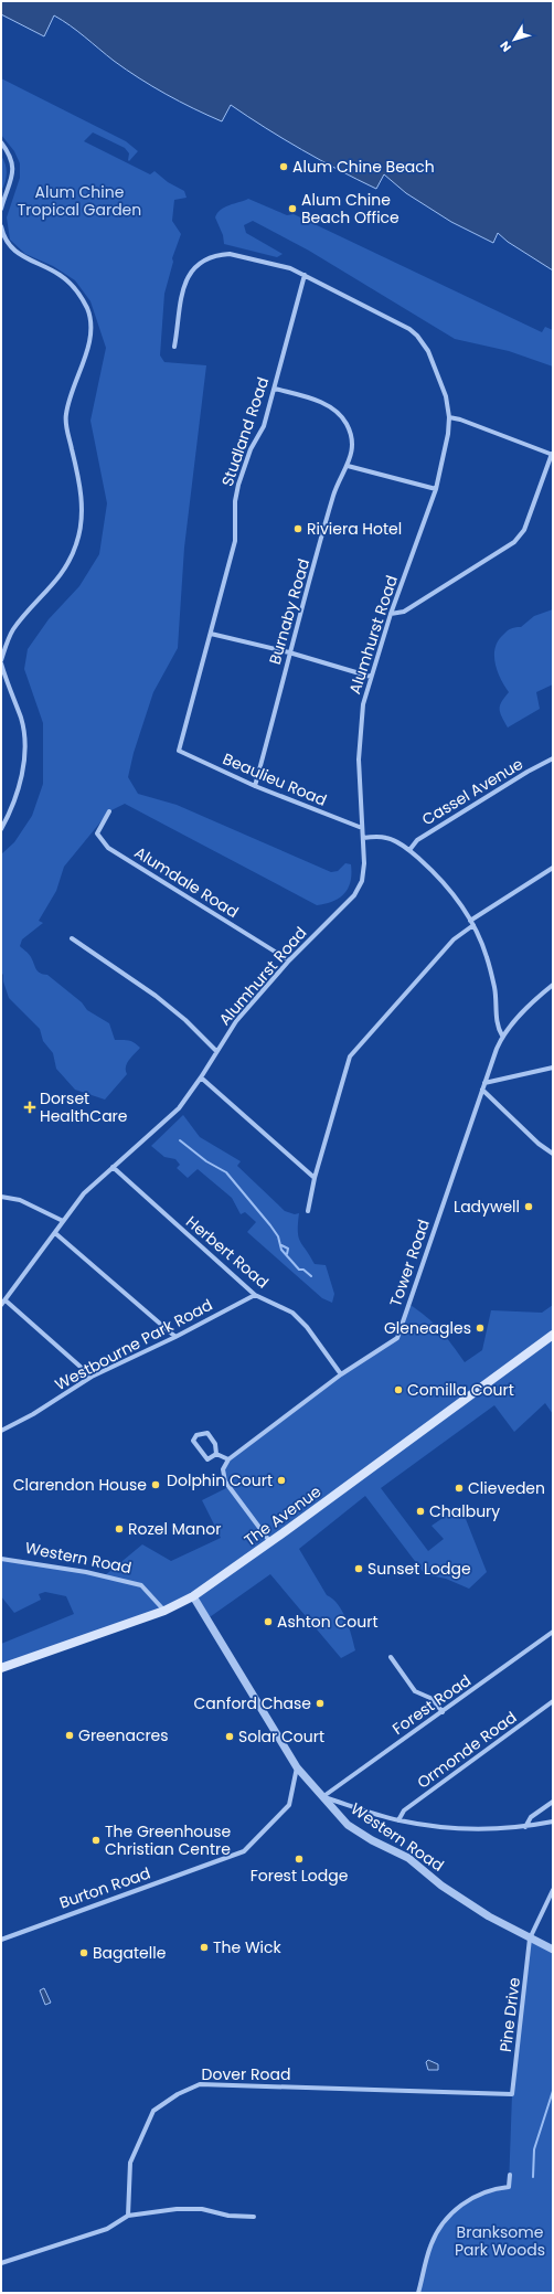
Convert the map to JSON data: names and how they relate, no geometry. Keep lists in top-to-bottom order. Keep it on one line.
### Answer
{"streets":{"main road":["The Avenue"],"street":["Studland Road","Burnaby Road","Alumhurst Road","Beaulieu Road","Cassel Avenue","Alumdale Road","Herbert Road","Tower Road","Westbourne Park Road","Western Road","Forest Road","Ormonde Road","Burton Road","Pine Drive","Dover Road"]},"crossings":[["Studland Road","Burnaby Road"],["Studland Road","Alumhurst Road"],["Studland Road","Beaulieu Road"],["Burnaby Road","Beaulieu Road"],["Alumhurst Road","Beaulieu Road"],["Alumhurst Road","Alumdale Road"],["Alumhurst Road","Herbert Road"],["Herbert Road","Tower Road"],["Herbert Road","Westbourne Park Road"],["The Avenue","Western Road"],["Western Road","Forest Road"],["Western Road","Burton Road"],["Western Road","Pine Drive"],["Pine Drive","Dover Road"]],"parks":["Alum Chine Tropical Garden","Branksome Park Woods"],"places":{"other":["Alum Chine Beach","Alum Chine Beach Office","Riviera Hotel","Ladywell","Gleneagles","Comilla Court","Dolphin Court","Clarendon House","Clieveden","Chalbury","Rozel Manor","Sunset Lodge","Ashton Court","Canford Chase","Greenacres","Solar Court","The Greenhouse Christian Centre","Forest Lodge","The Wick","Bagatelle"],"health":["Dorset HealthCare"]},"north":"bottom left"}
